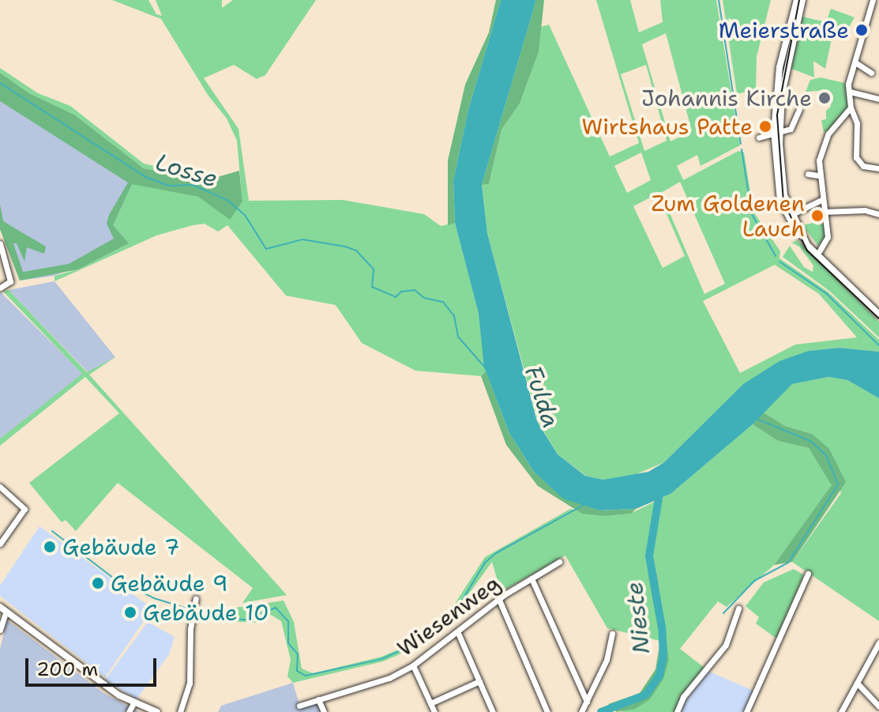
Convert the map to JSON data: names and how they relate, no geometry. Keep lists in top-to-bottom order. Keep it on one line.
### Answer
{"streets":{"street":["Wiesenweg"]},"water":["Losse","Fulda","Nieste"],"places":["Meierstraße","Johannis Kirche","Wirtshaus Patte","Zum Goldenen Lauch","Gebäude 7","Gebäude 9","Gebäude 10"],"scale_bar":"200 m"}
